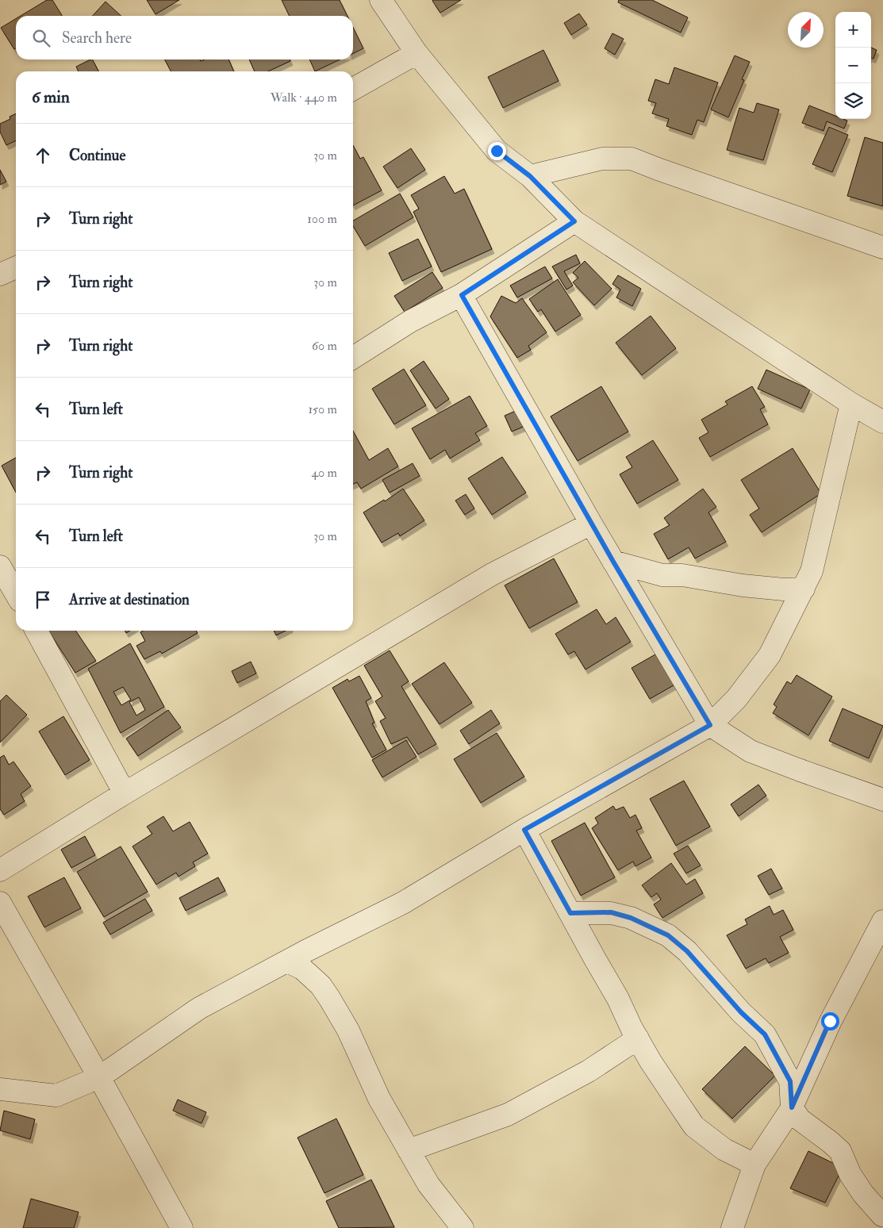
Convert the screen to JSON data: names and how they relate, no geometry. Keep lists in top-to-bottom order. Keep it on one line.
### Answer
{"north":"top right","page":{"map_buttons":["+","−"],"search":"Search here","heading":["6 min","Walk · 440 m"],"list":[["Continue","30 m"],["Turn right","100 m"],["Turn right","30 m"],["Turn right","60 m"],["Turn left","150 m"],["Turn right","40 m"],["Turn left","30 m"],"Arrive at destination"]}}
